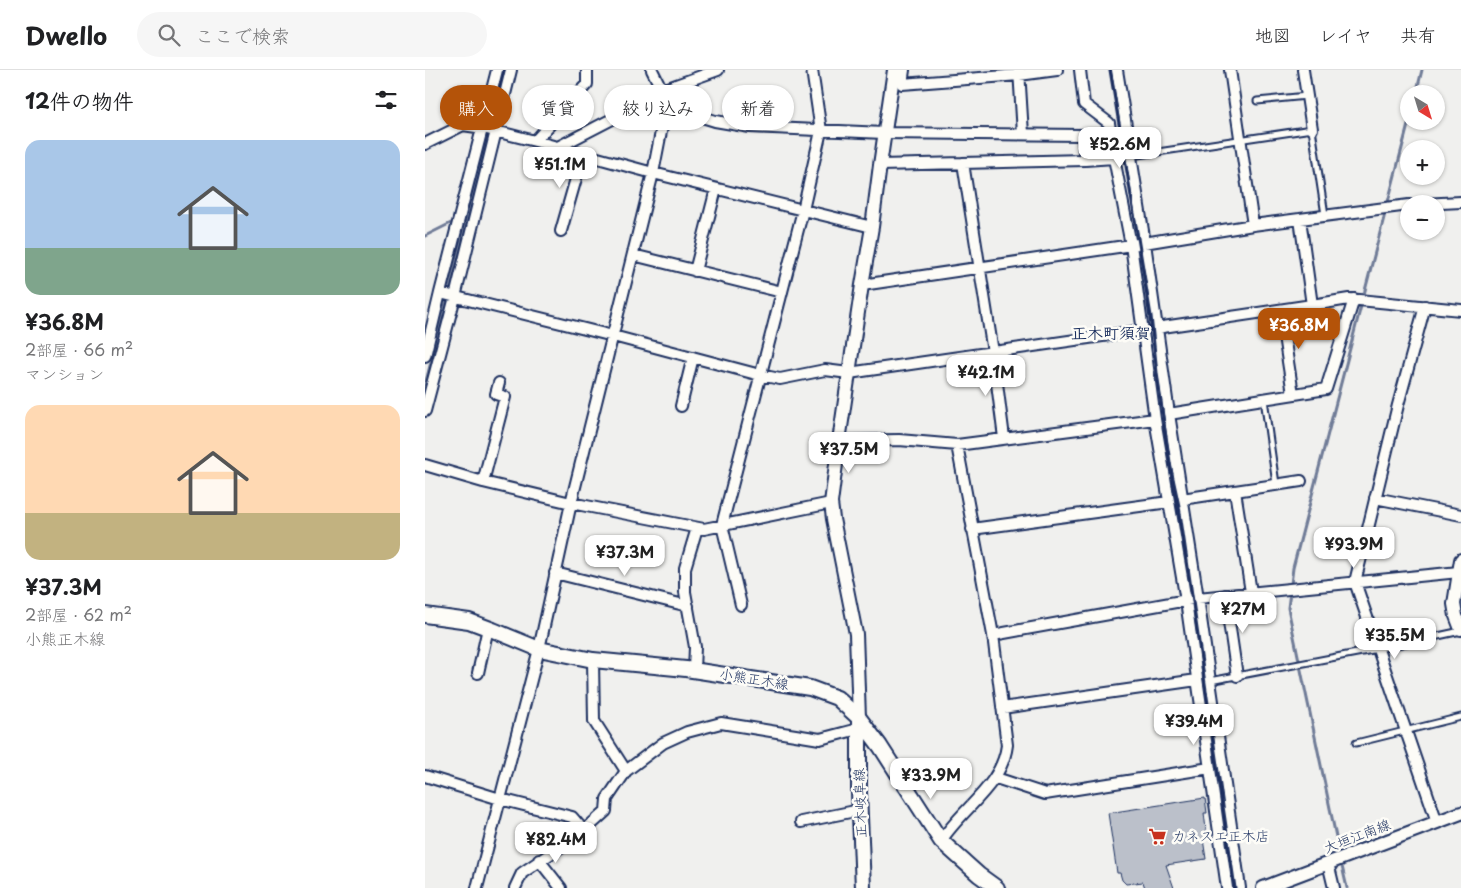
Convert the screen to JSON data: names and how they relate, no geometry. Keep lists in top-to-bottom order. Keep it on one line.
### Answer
{"streets":{"main road":["小熊正木線","正木岐阜線"],"street":["大垣江南線"]},"crossings":[["小熊正木線","正木岐阜線"]],"districts":["正木町須賀"],"places":{"supermarket":["カネスエ正木店"]},"north":"bottom right","page":{"header":"Dwello","search":"ここで検索","nav":["地図","レイヤ","共有"],"heading":"12件の物件","map_buttons":["+","−"],"chip":["購入","賃貸","絞り込み","新着"],"price":["¥52.6M","¥51.1M","¥36.8M","¥42.1M","¥37.5M","¥93.9M","¥37.3M","¥27M","¥35.5M","¥39.4M","¥33.9M","¥82.4M"],"list":[{"name":"¥36.8M","note":"2部屋 · 66 m² · マンション"},{"name":"¥37.3M","note":"2部屋 · 62 m² · 小熊正木線"}]}}
